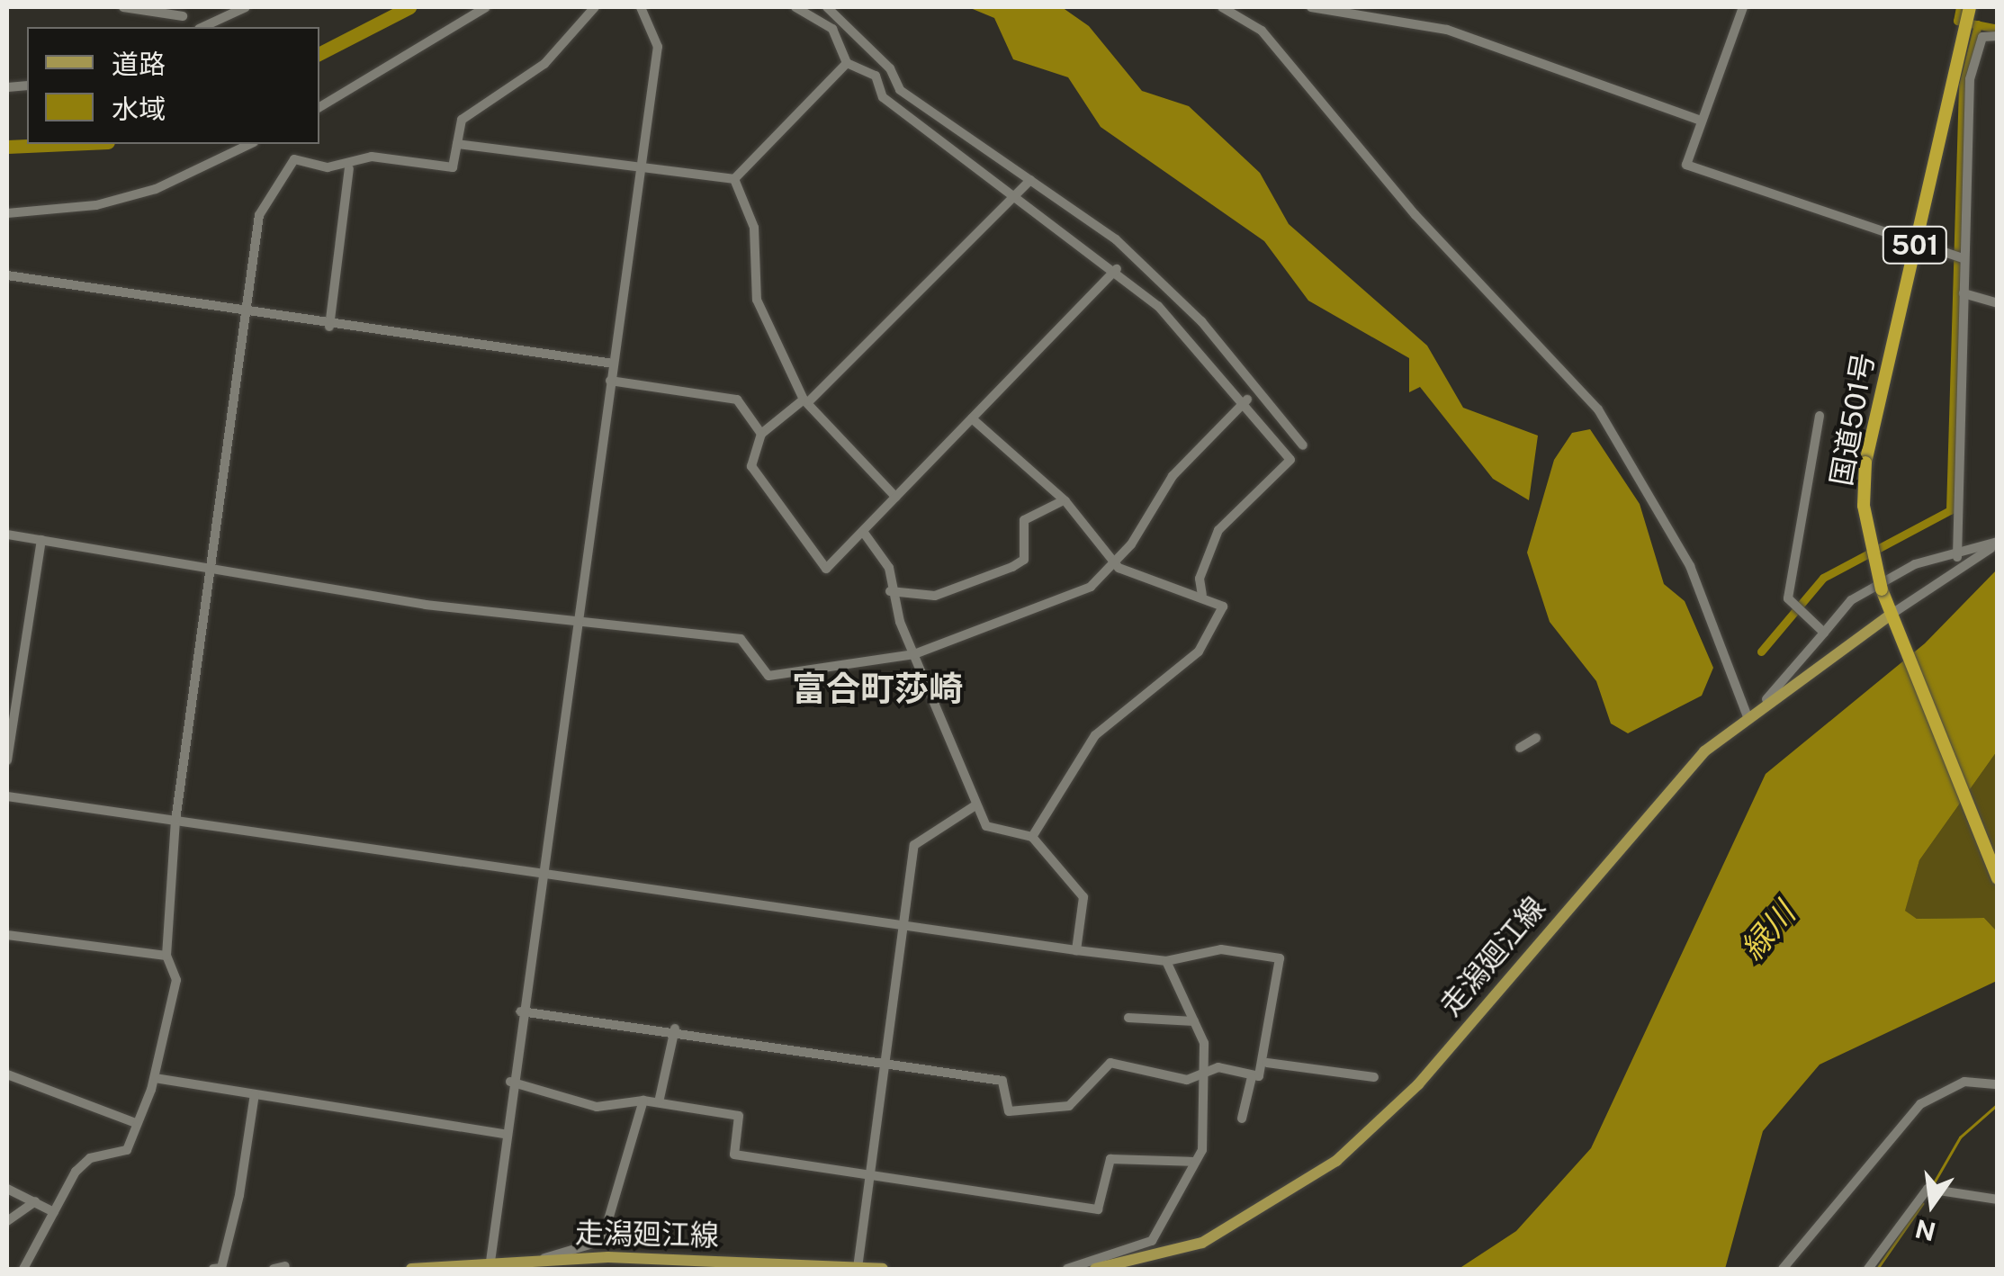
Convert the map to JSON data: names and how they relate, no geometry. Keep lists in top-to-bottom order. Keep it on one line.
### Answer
{"streets":{"highway":["501","国道501号"],"main road":["走潟廻江線"]},"crossings":[["国道501号","走潟廻江線"]],"districts":["富合町莎崎"],"water":["緑川"],"legend":["道路","水域"],"north":"bottom"}
